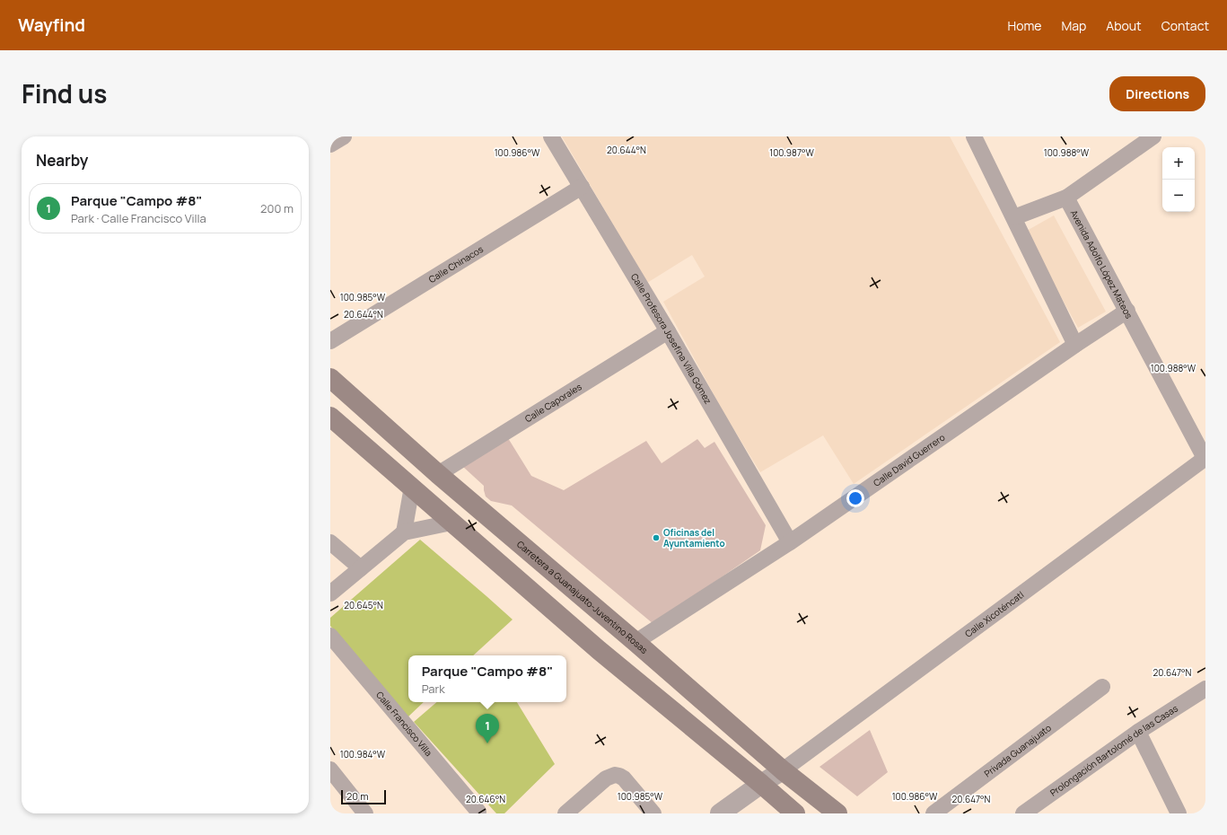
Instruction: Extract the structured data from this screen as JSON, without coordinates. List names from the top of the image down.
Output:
{
  "streets": {
    "main road": ["Carretera a Guanajuato-Juventino Rosas"],
    "street": [
      "Calle Chinacos",
      "Avenida Adolfo López Mateos",
      "Calle Profesora Josefina Villa Gómez",
      "Calle Caporales",
      "Calle David Guerrero",
      "Calle Xicoténcatl",
      "Calle Francisco Villa",
      "Privada Guanajuato",
      "Prolongación Bartolomé de las Casas"
    ]
  },
  "crossings": [
    ["Calle Chinacos", "Calle Profesora Josefina Villa Gómez"],
    ["Avenida Adolfo López Mateos", "Calle David Guerrero"],
    ["Avenida Adolfo López Mateos", "Calle Xicoténcatl"],
    ["Calle Profesora Josefina Villa Gómez", "Calle Caporales"],
    ["Calle Profesora Josefina Villa Gómez", "Calle David Guerrero"],
    ["Calle Caporales", "Carretera a Guanajuato-Juventino Rosas"],
    ["Calle David Guerrero", "Carretera a Guanajuato-Juventino Rosas"],
    ["Carretera a Guanajuato-Juventino Rosas", "Calle Xicoténcatl"]
  ],
  "places": ["Oficinas del Ayuntamiento"],
  "scale_bar": "20 m",
  "page": {
    "header": "Wayfind",
    "nav": [
      "Home",
      "Map",
      "About",
      "Contact"
    ],
    "title": "Find us",
    "buttons": "Directions",
    "heading": "Nearby",
    "map_buttons": ["+", "−"],
    "list": [
      {
        "mark": "1",
        "name": "Parque \"Campo #8\"",
        "note": "Park · Calle Francisco Villa",
        "value": "200 m"
      }
    ],
    "popup": ["Parque \"Campo #8\"", "Park"],
    "pins": "1",
    "scale": "20 m"
  },
  "coordinates": [
    "20.644°N",
    "100.986°W",
    "100.987°W",
    "100.988°W",
    "100.985°W",
    "20.645°N",
    "20.647°N",
    "100.984°W",
    "20.646°N"
  ]
}
